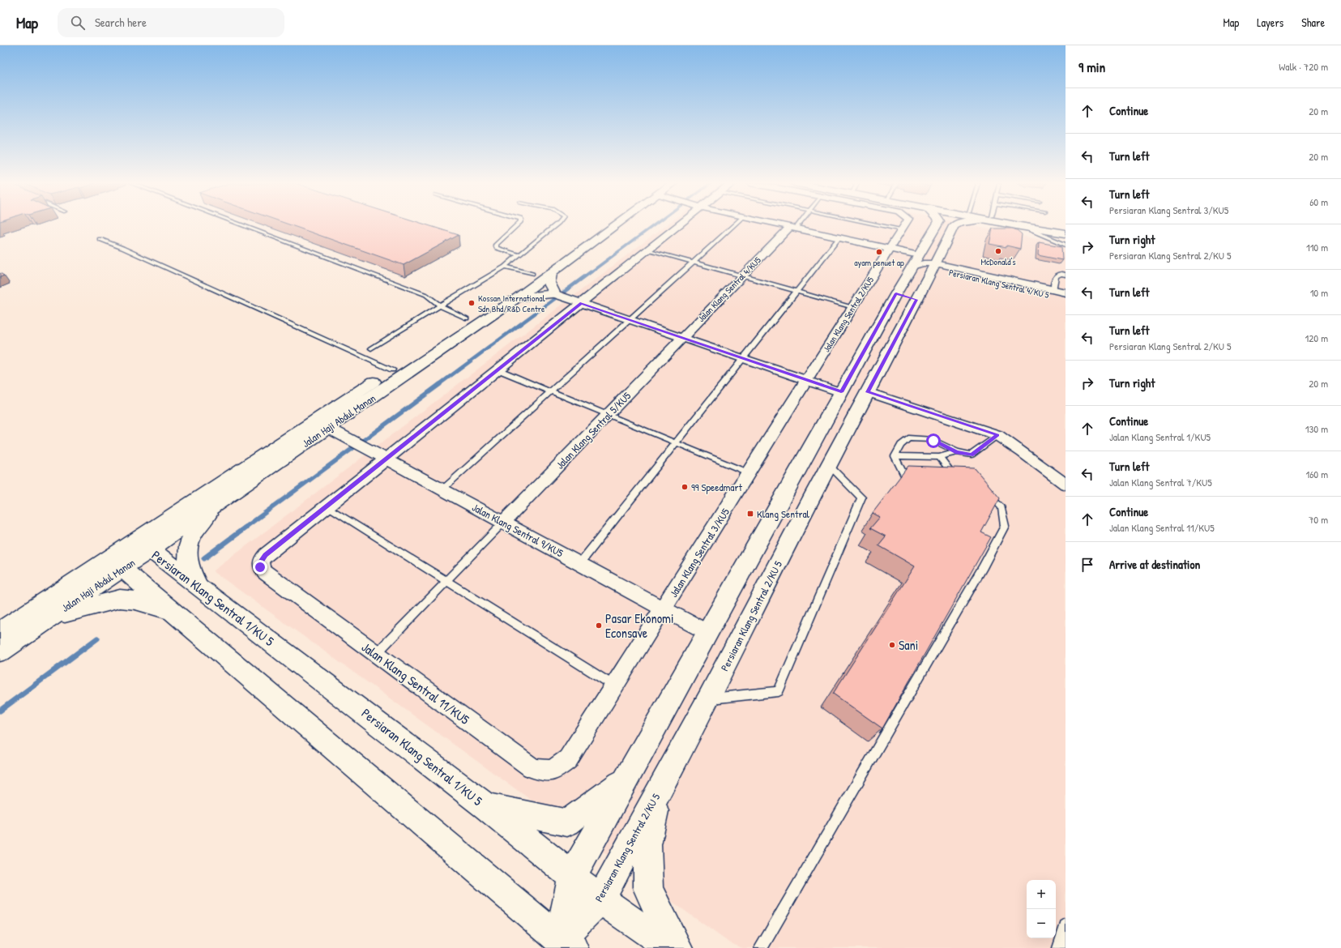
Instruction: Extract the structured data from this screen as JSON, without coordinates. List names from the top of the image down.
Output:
{
  "streets": {
    "main road": ["Jalan Haji Abdul Manan", "Persiaran Klang Sentral 1/KU 5", "Persiaran Klang Sentral 2/KU 5"],
    "street": [
      "Persiaran Klang Sentral 4/KU 5",
      "Jalan Klang Sentral 4/KU5",
      "Jalan Klang Sentral 2/KU5",
      "Jalan Klang Sentral 5/KU5",
      "Jalan Klang Sentral 9/KU5",
      "Jalan Klang Sentral 3/KU5",
      "Jalan Klang Sentral 11/KU5"
    ]
  },
  "crossings": [
    ["Persiaran Klang Sentral 4/KU 5", "Persiaran Klang Sentral 2/KU 5"],
    ["Jalan Klang Sentral 4/KU5", "Jalan Klang Sentral 5/KU5"],
    ["Jalan Klang Sentral 2/KU5", "Jalan Klang Sentral 3/KU5"],
    ["Jalan Haji Abdul Manan", "Jalan Klang Sentral 9/KU5"],
    ["Jalan Haji Abdul Manan", "Persiaran Klang Sentral 1/KU 5"],
    ["Jalan Klang Sentral 5/KU5", "Jalan Klang Sentral 9/KU5"],
    ["Jalan Klang Sentral 9/KU5", "Jalan Klang Sentral 3/KU5"],
    ["Jalan Klang Sentral 9/KU5", "Jalan Klang Sentral 11/KU5"],
    ["Jalan Klang Sentral 3/KU5", "Jalan Klang Sentral 11/KU5"],
    ["Persiaran Klang Sentral 1/KU 5", "Persiaran Klang Sentral 2/KU 5"]
  ],
  "places": {
    "other": [
      "McDonald's",
      "ayam penuet ap",
      "Kossan International Sdn Bhd/R&D Centre",
      "99 Speedmart",
      "Pasar Ekonomi Econsave",
      "Sani"
    ],
    "transit": ["Klang Sentral"]
  },
  "page": {
    "header": "Map",
    "search": "Search here",
    "nav": ["Map", "Layers", "Share"],
    "heading": ["9 min", "Walk · 720 m"],
    "list": [
      ["Continue", "20 m"],
      ["Turn left", "20 m"],
      ["Turn left", "Persiaran Klang Sentral 3/KU5", "60 m"],
      ["Turn right", "Persiaran Klang Sentral 2/KU 5", "110 m"],
      ["Turn left", "10 m"],
      ["Turn left", "Persiaran Klang Sentral 2/KU 5", "120 m"],
      ["Turn right", "20 m"],
      ["Continue", "Jalan Klang Sentral 1/KU5", "130 m"],
      ["Turn left", "Jalan Klang Sentral 7/KU5", "160 m"],
      ["Continue", "Jalan Klang Sentral 11/KU5", "70 m"],
      "Arrive at destination"
    ],
    "map_buttons": ["+", "−"]
  }
}
